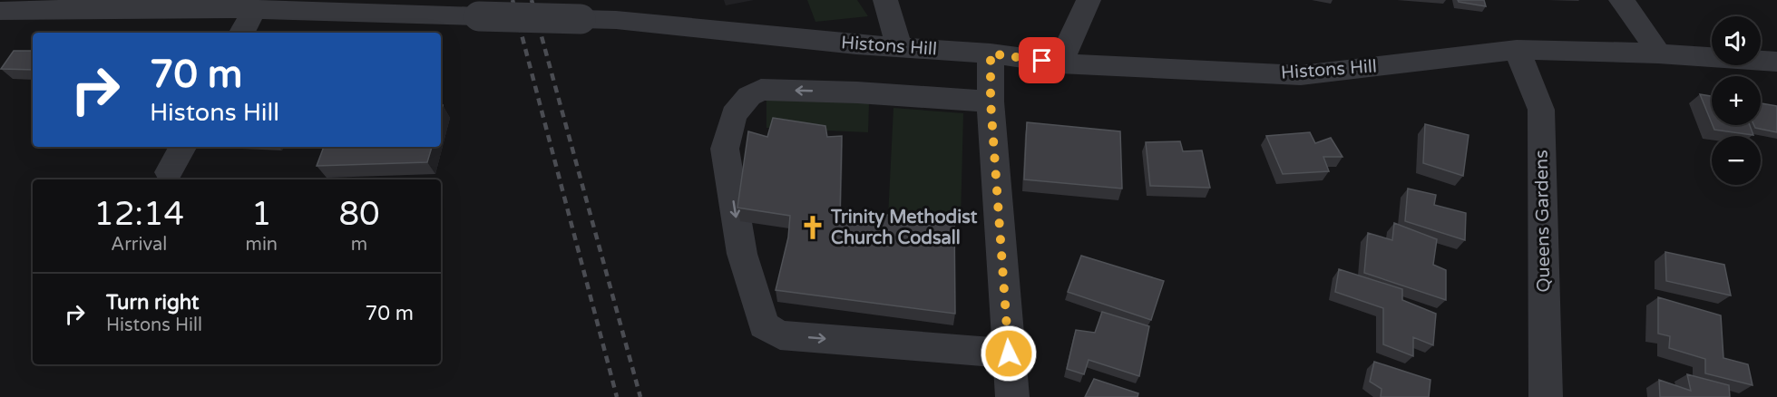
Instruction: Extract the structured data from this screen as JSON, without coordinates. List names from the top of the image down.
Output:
{
  "streets": {
    "street": ["Histons Hill", "Queens Gardens"]
  },
  "crossings": [
    ["Histons Hill", "Queens Gardens"]
  ],
  "places": {
    "church": ["Trinity Methodist Church Codsall"]
  },
  "page": {
    "map_buttons": ["+", "−"],
    "turn": ["70 m", "Histons Hill"],
    "eta": [
      "12:14",
      "Arrival",
      "1",
      "min",
      "80",
      "m"
    ],
    "list": [
      {
        "name": "Turn right",
        "note": "Histons Hill",
        "value": "70 m"
      }
    ]
  }
}
